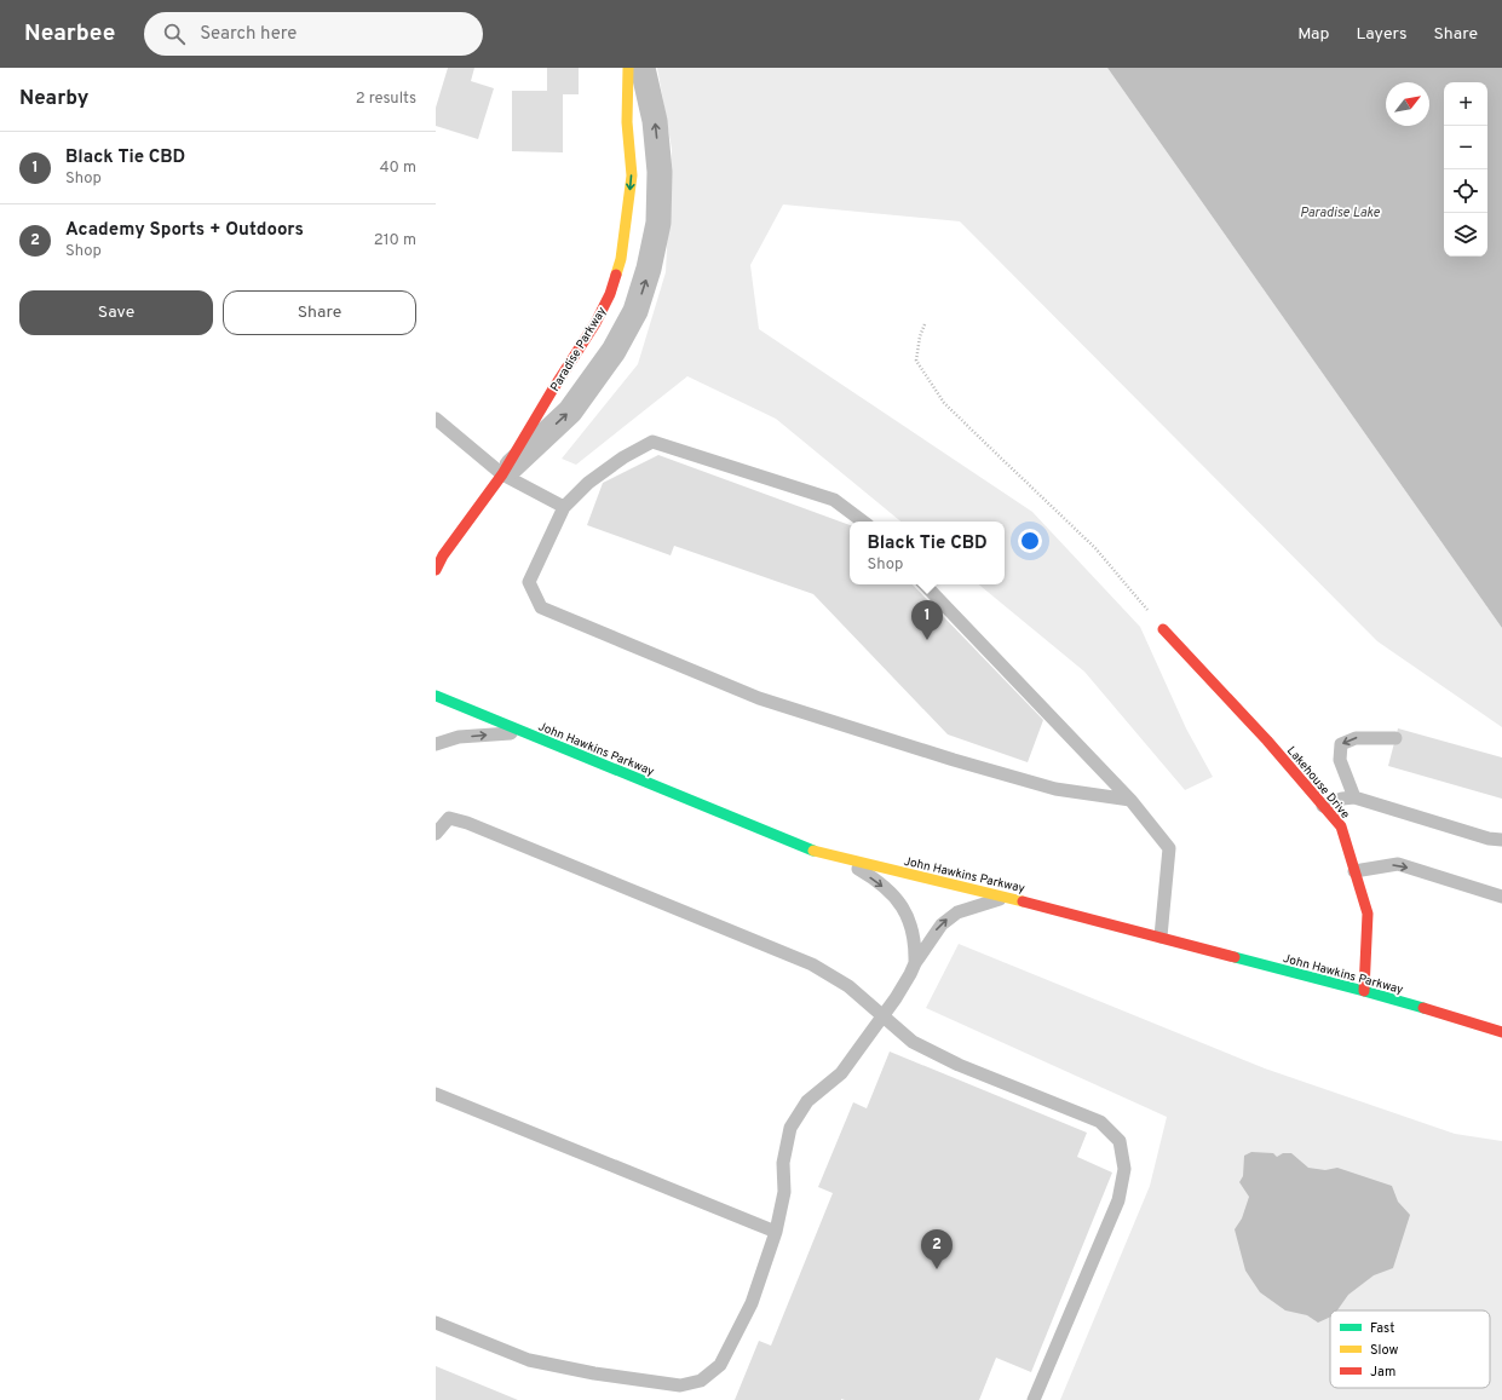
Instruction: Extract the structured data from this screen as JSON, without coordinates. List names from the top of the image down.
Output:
{
  "streets": {
    "main road": ["Paradise Parkway", "John Hawkins Parkway", "Lakehouse Drive"]
  },
  "crossings": [
    ["John Hawkins Parkway", "Lakehouse Drive"]
  ],
  "water": ["Paradise Lake"],
  "legend": ["Fast", "Slow", "Jam"],
  "north": "top right",
  "page": {
    "header": "Nearbee",
    "search": "Search here",
    "nav": ["Map", "Layers", "Share"],
    "heading": ["Nearby", "2 results"],
    "map_buttons": ["+", "−"],
    "list": [
      {
        "mark": "1",
        "name": "Black Tie CBD",
        "note": "Shop",
        "value": "40 m"
      },
      {
        "mark": "2",
        "name": "Academy Sports + Outdoors",
        "note": "Shop",
        "value": "210 m"
      }
    ],
    "buttons": ["Save", "Share"],
    "popup": ["Black Tie CBD", "Shop"],
    "pins": ["1", "2"]
  }
}
